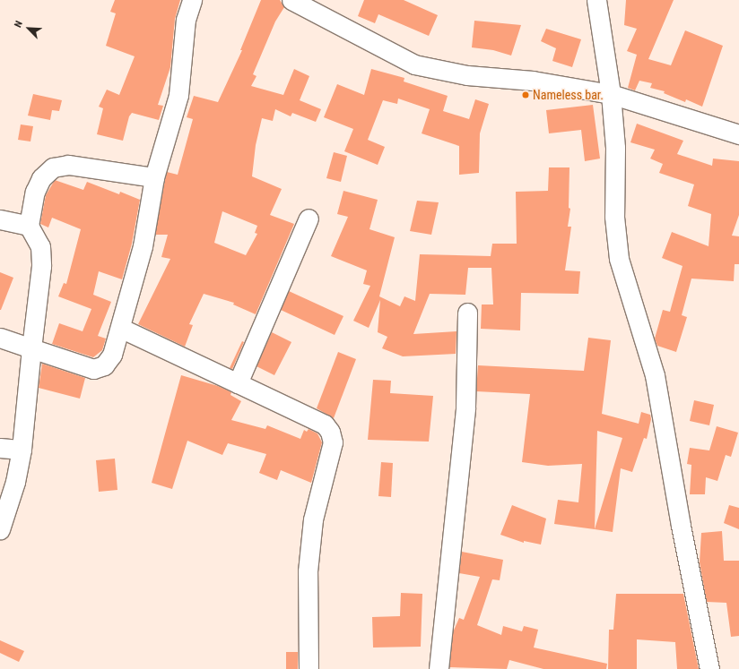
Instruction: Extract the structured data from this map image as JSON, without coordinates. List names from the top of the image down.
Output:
{
  "places": ["Nameless bar."],
  "north": "top left"
}
